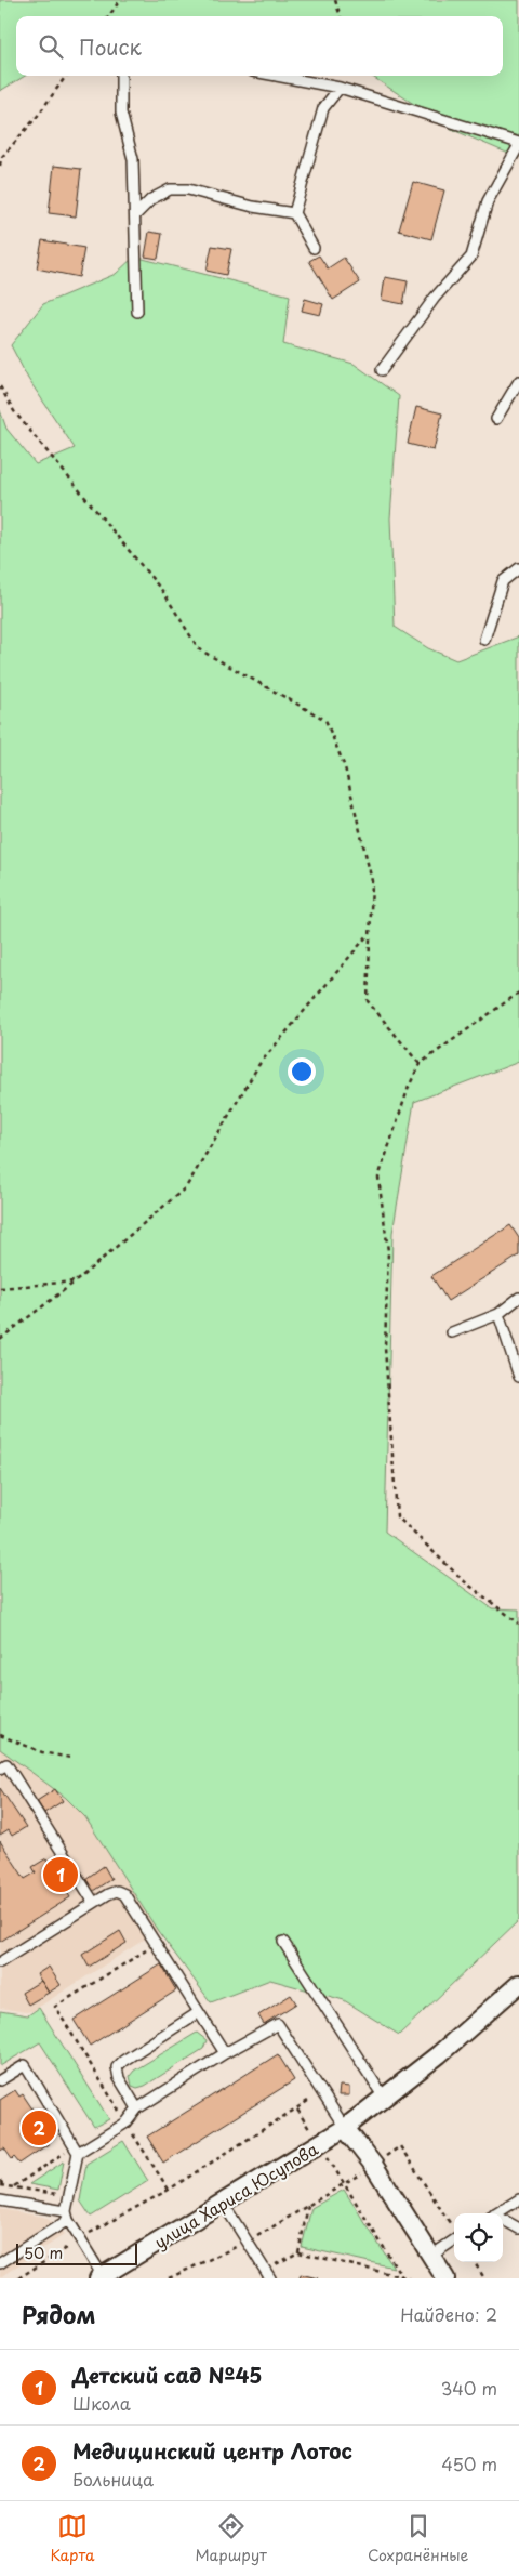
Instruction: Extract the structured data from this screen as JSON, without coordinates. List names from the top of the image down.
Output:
{
  "streets": {
    "street": ["улица Хариса Юсупова"]
  },
  "scale_bar": "50 m",
  "page": {
    "search": "Поиск",
    "pins": ["1", "2"],
    "scale": "50 m",
    "heading": ["Рядом", "Найдено: 2"],
    "list": [
      {
        "mark": "1",
        "name": "Детский сад №45",
        "note": "Школа",
        "value": "340 m"
      },
      {
        "mark": "2",
        "name": "Медицинский центр Лотос",
        "note": "Больница",
        "value": "450 m"
      }
    ],
    "nav": ["Карта", "Маршрут", "Сохранённые"]
  }
}
